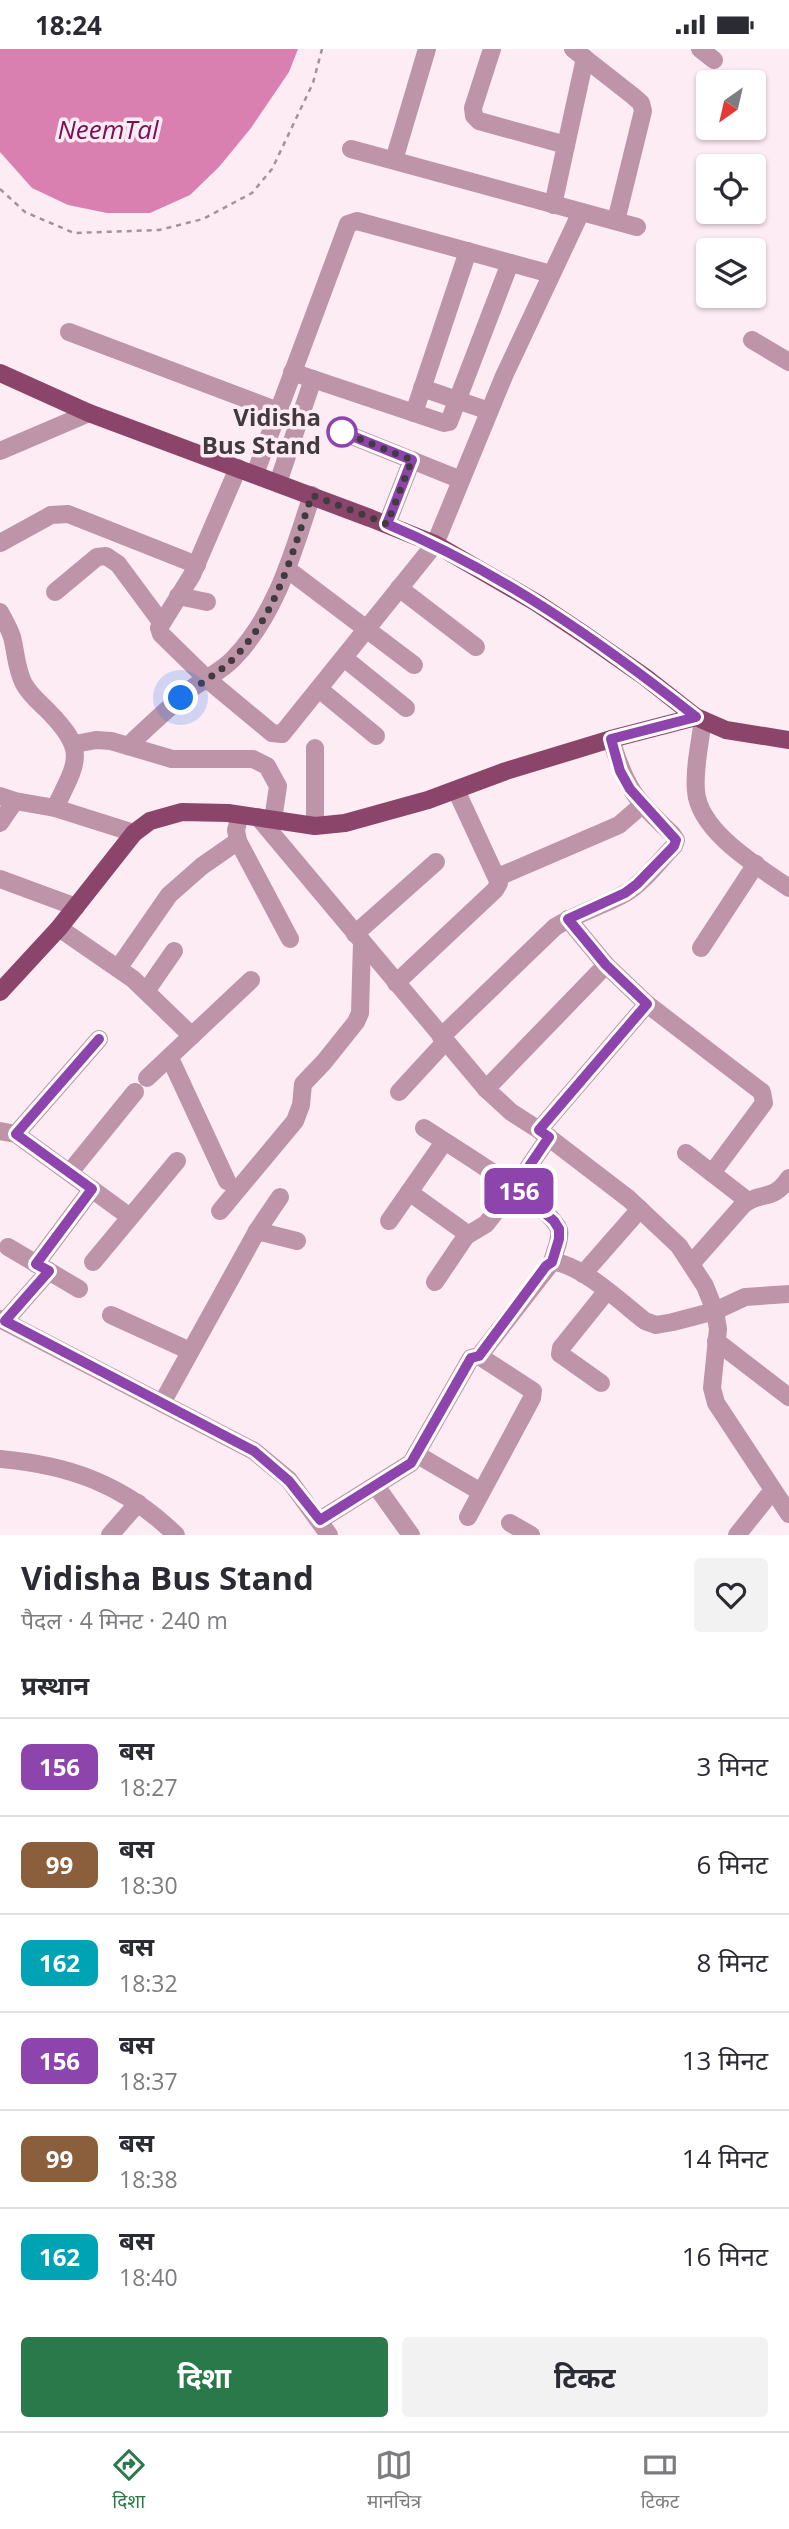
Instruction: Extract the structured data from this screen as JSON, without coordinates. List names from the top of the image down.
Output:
{
  "water": ["NeemTal"],
  "places": ["Vidisha Bus Stand"],
  "lines": ["bus line 156"],
  "north": "bottom left",
  "page": {
    "status": "18:24",
    "on_map": "156",
    "heading": [
      ["Vidisha Bus Stand", "पैदल · 4 मिनट · 240 m"],
      "प्रस्थान"
    ],
    "list": [
      {
        "mark": "156",
        "name": "बस",
        "note": "18:27",
        "value": "3 मिनट"
      },
      {
        "mark": "99",
        "name": "बस",
        "note": "18:30",
        "value": "6 मिनट"
      },
      {
        "mark": "162",
        "name": "बस",
        "note": "18:32",
        "value": "8 मिनट"
      },
      {
        "mark": "156",
        "name": "बस",
        "note": "18:37",
        "value": "13 मिनट"
      },
      {
        "mark": "99",
        "name": "बस",
        "note": "18:38",
        "value": "14 मिनट"
      },
      {
        "mark": "162",
        "name": "बस",
        "note": "18:40",
        "value": "16 मिनट"
      }
    ],
    "buttons": ["दिशा", "टिकट"],
    "tabs": ["दिशा", "मानचित्र", "टिकट"]
  }
}
